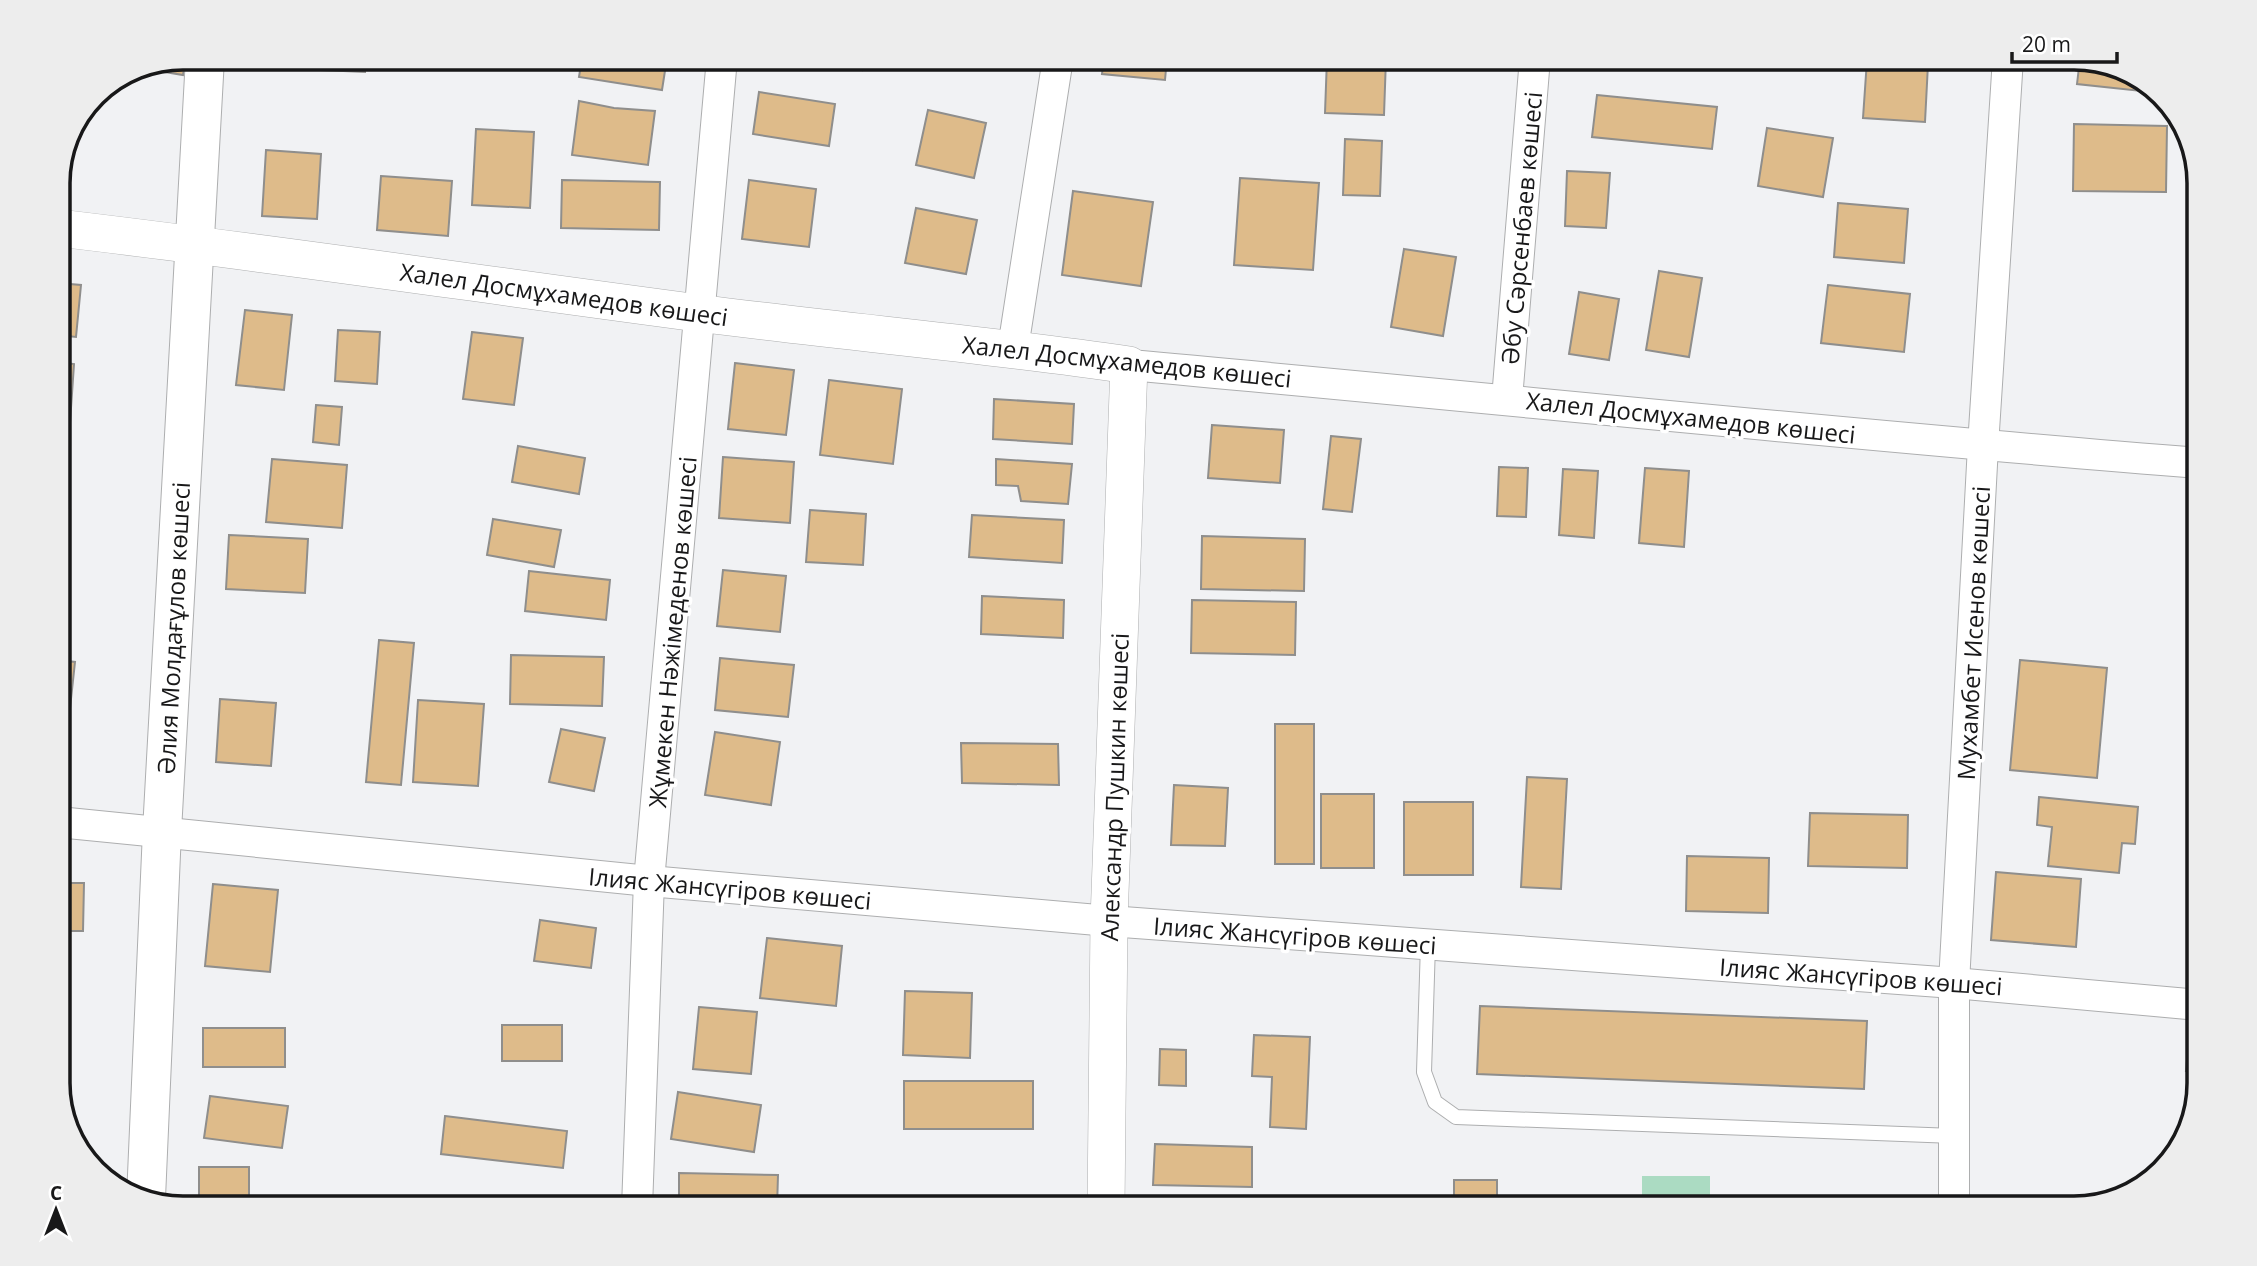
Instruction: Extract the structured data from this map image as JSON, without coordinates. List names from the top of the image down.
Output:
{
  "streets": {
    "main road": ["Әлия Молдағұлов көшесі"],
    "street": [
      "Әбу Сәрсенбаев көшесі",
      "Халел Досмұхамедов көшесі",
      "Жұмекен Нәжімеденов көшесі",
      "Мухамбет Исенов көшесі",
      "Александр Пушкин көшесі",
      "Ілияс Жансүгіров көшесі"
    ]
  },
  "crossings": [
    ["Әбу Сәрсенбаев көшесі", "Халел Досмұхамедов көшесі"],
    ["Халел Досмұхамедов көшесі", "Әлия Молдағұлов көшесі"],
    ["Халел Досмұхамедов көшесі", "Жұмекен Нәжімеденов көшесі"],
    ["Халел Досмұхамедов көшесі", "Мухамбет Исенов көшесі"],
    ["Халел Досмұхамедов көшесі", "Александр Пушкин көшесі"],
    ["Әлия Молдағұлов көшесі", "Ілияс Жансүгіров көшесі"],
    ["Жұмекен Нәжімеденов көшесі", "Ілияс Жансүгіров көшесі"],
    ["Мухамбет Исенов көшесі", "Ілияс Жансүгіров көшесі"],
    ["Александр Пушкин көшесі", "Ілияс Жансүгіров көшесі"]
  ],
  "scale_bar": "20 m",
  "north": "top"
}
